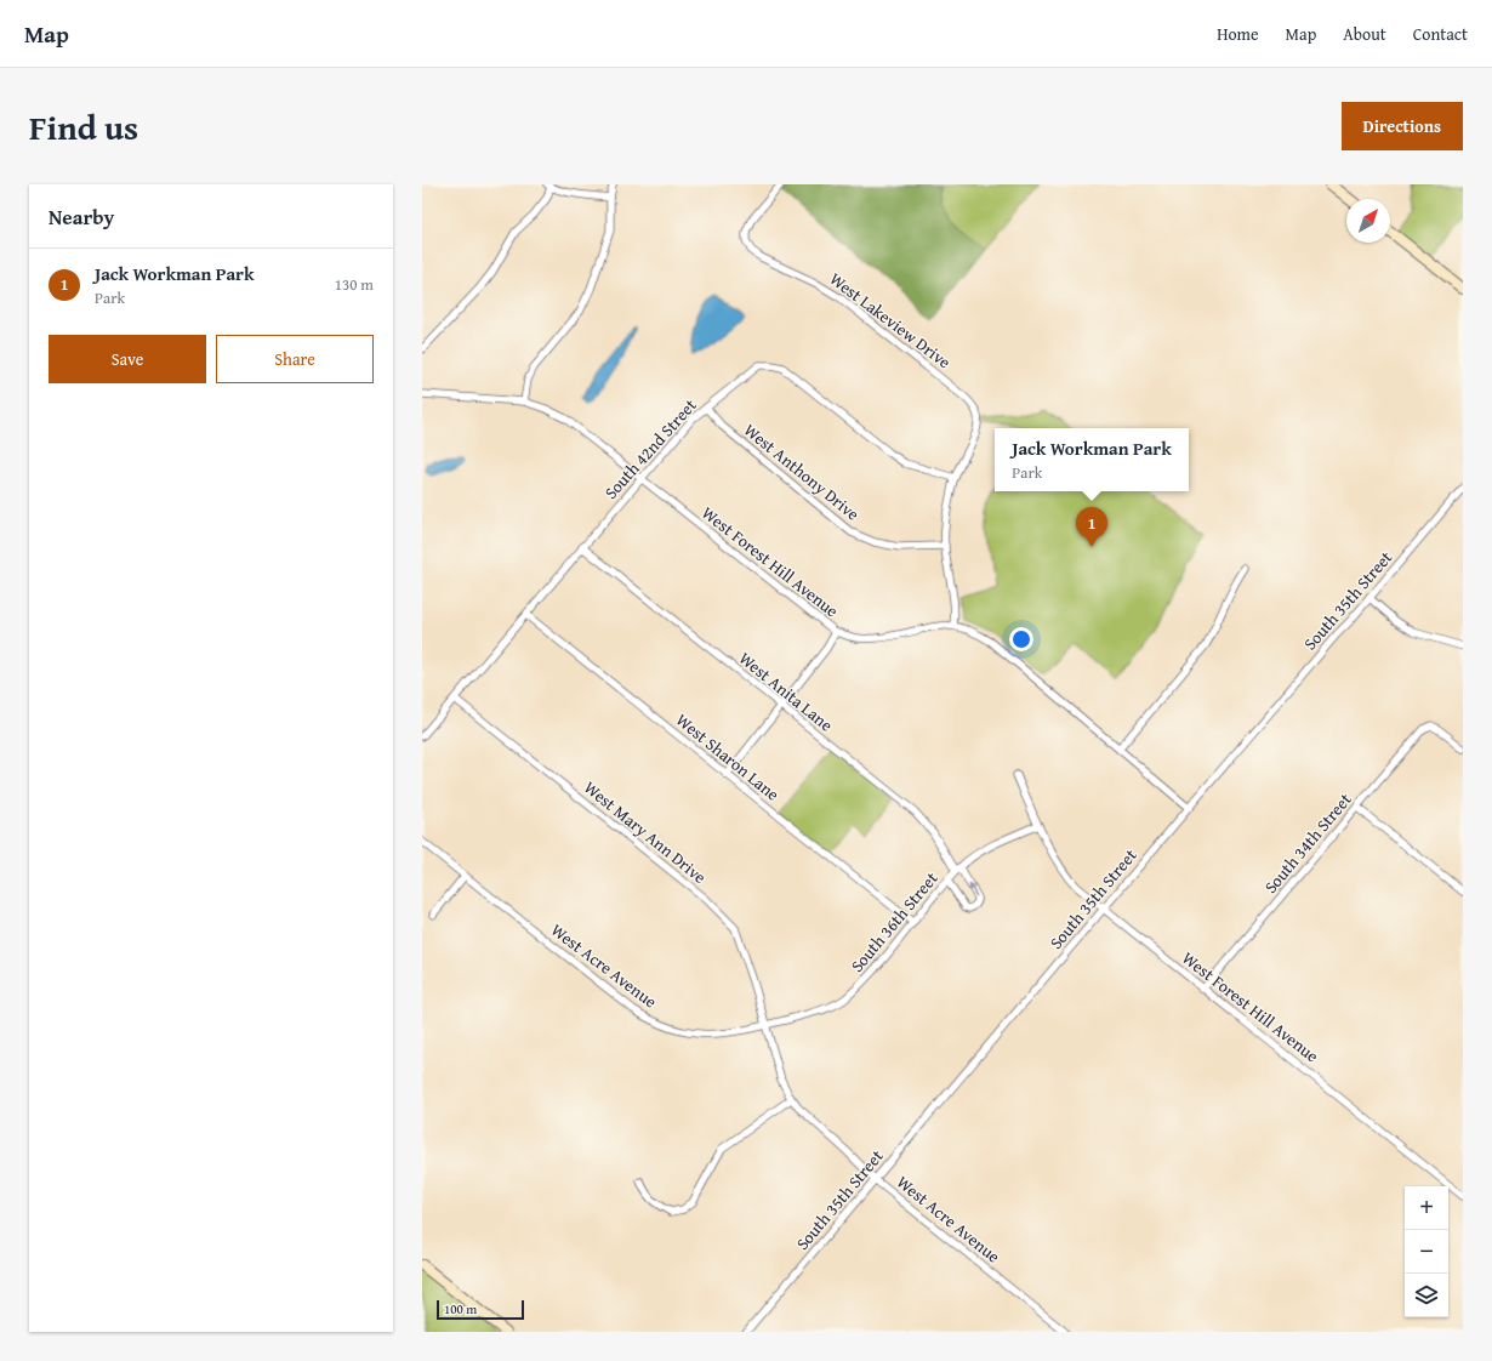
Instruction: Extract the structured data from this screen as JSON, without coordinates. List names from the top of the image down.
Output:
{
  "streets": {
    "street": [
      "West Lakeview Drive",
      "South 42nd Street",
      "West Anthony Drive",
      "West Forest Hill Avenue",
      "South 35th Street",
      "West Anita Lane",
      "West Sharon Lane",
      "West Mary Ann Drive",
      "South 34th Street",
      "South 36th Street",
      "West Acre Avenue"
    ]
  },
  "crossings": [
    ["West Lakeview Drive", "South 42nd Street"],
    ["South 42nd Street", "West Anthony Drive"],
    ["South 42nd Street", "West Forest Hill Avenue"],
    ["South 42nd Street", "West Anita Lane"],
    ["South 42nd Street", "West Sharon Lane"],
    ["South 42nd Street", "West Mary Ann Drive"],
    ["West Forest Hill Avenue", "South 35th Street"],
    ["West Forest Hill Avenue", "South 34th Street"],
    ["West Forest Hill Avenue", "South 36th Street"],
    ["South 35th Street", "West Acre Avenue"],
    ["West Anita Lane", "South 36th Street"],
    ["West Sharon Lane", "South 36th Street"],
    ["West Mary Ann Drive", "South 36th Street"],
    ["West Mary Ann Drive", "West Acre Avenue"],
    ["South 36th Street", "West Acre Avenue"]
  ],
  "scale_bar": "100 m",
  "north": "top right",
  "page": {
    "header": "Map",
    "nav": [
      "Home",
      "Map",
      "About",
      "Contact"
    ],
    "title": "Find us",
    "buttons": [
      "Directions",
      ["Save", "Share"]
    ],
    "heading": "Nearby",
    "list": [
      {
        "mark": "1",
        "name": "Jack Workman Park",
        "note": "Park",
        "value": "130 m"
      }
    ],
    "popup": ["Jack Workman Park", "Park"],
    "pins": "1",
    "map_buttons": ["+", "−"],
    "scale": "100 m"
  }
}
